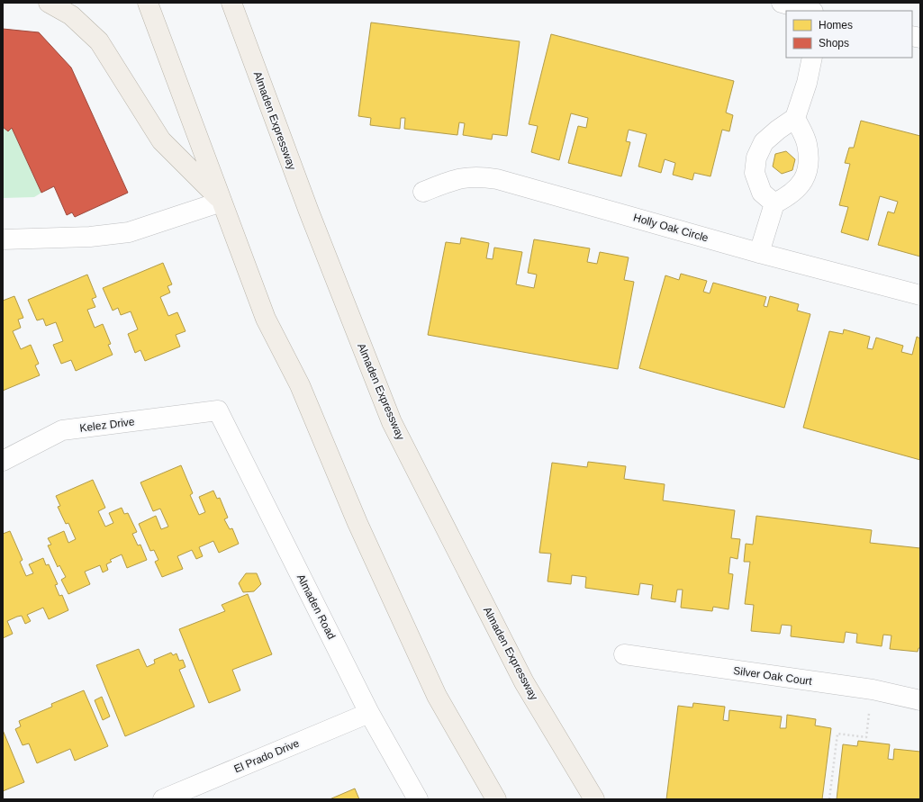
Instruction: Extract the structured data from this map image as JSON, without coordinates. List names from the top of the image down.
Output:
{
  "streets": {
    "main road": ["Almaden Expressway"],
    "street": [
      "Holly Oak Circle",
      "Kelez Drive",
      "Almaden Road",
      "Silver Oak Court",
      "El Prado Drive"
    ]
  },
  "crossings": [
    ["Kelez Drive", "Almaden Road"],
    ["Almaden Road", "El Prado Drive"]
  ],
  "legend": ["Homes", "Shops"]
}
